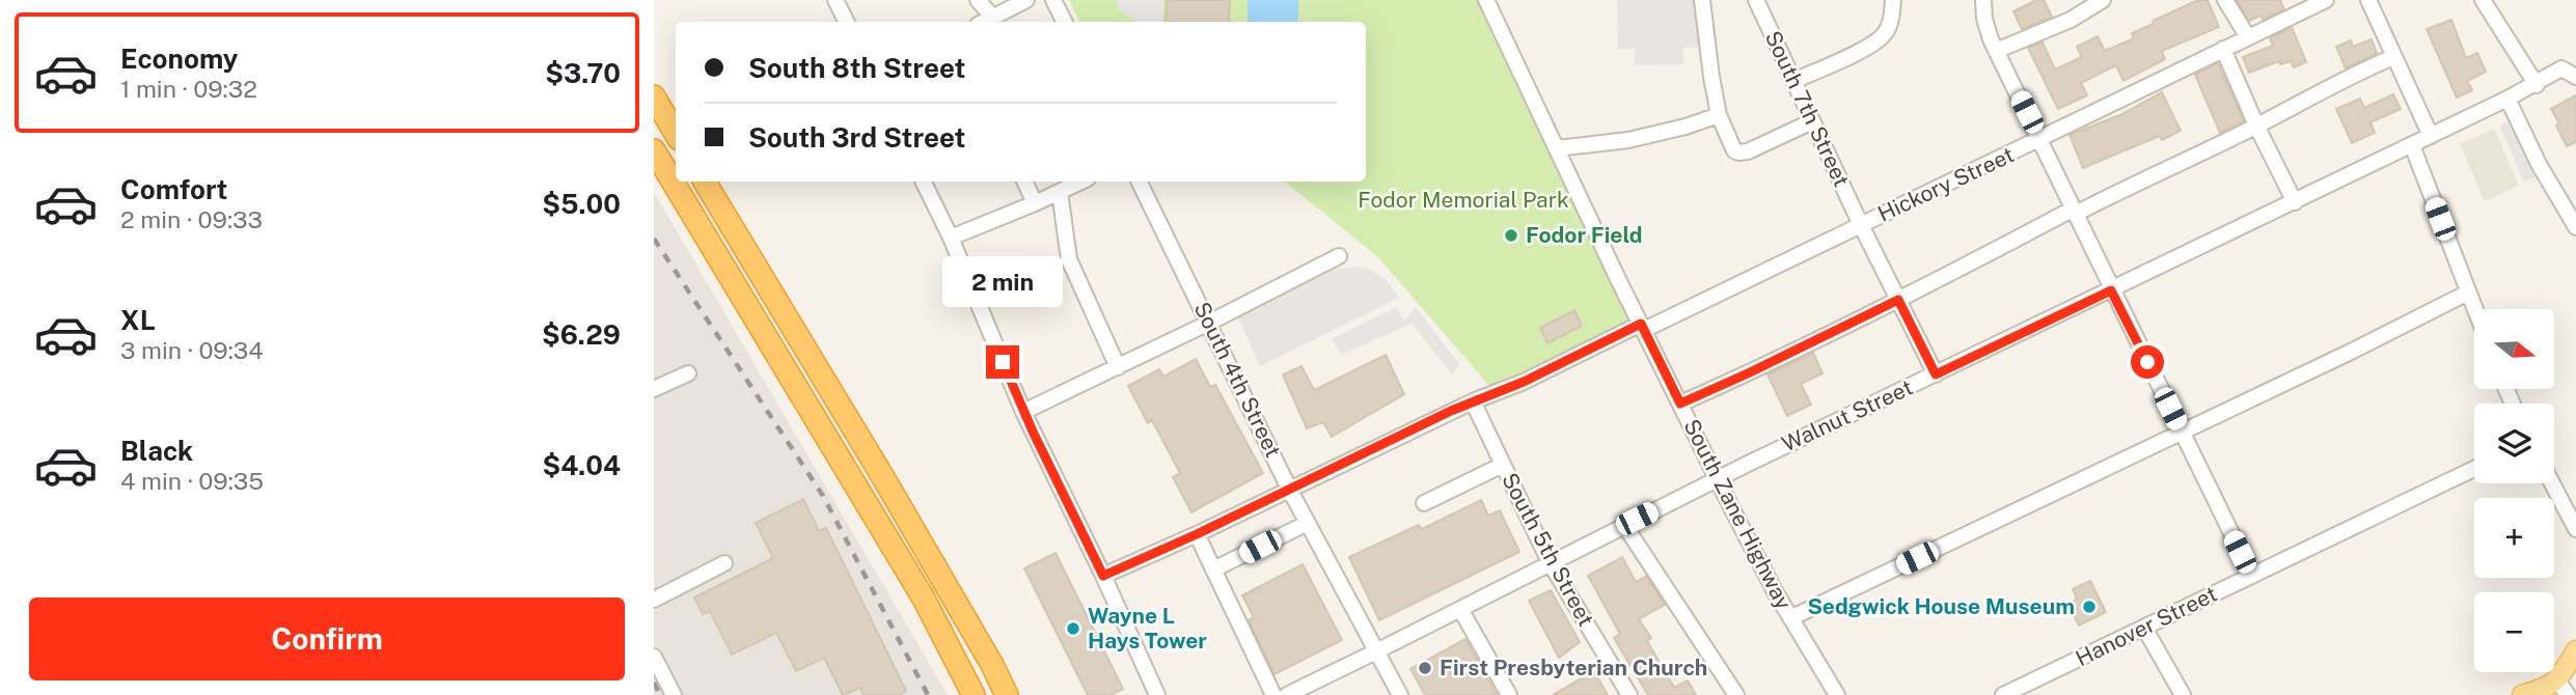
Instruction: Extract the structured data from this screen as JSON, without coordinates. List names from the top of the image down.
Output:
{
  "streets": {
    "street": [
      "South 7th Street",
      "Hickory Street",
      "South 4th Street",
      "Walnut Street",
      "South Zane Highway",
      "South 5th Street",
      "Hanover Street"
    ]
  },
  "crossings": [
    ["South 7th Street", "Hickory Street"],
    ["South 7th Street", "Walnut Street"],
    ["Hickory Street", "South 4th Street"],
    ["Hickory Street", "South Zane Highway"],
    ["Hickory Street", "South 5th Street"],
    ["South 4th Street", "Walnut Street"],
    ["Walnut Street", "South Zane Highway"],
    ["Walnut Street", "South 5th Street"]
  ],
  "parks": ["Fodor Memorial Park"],
  "places": [
    "Fodor Field",
    "Sedgwick House Museum",
    "Wayne L Hays Tower",
    "First Presbyterian Church"
  ],
  "north": "right",
  "page": {
    "list": [
      {
        "name": "Economy",
        "note": "1 min · 09:32",
        "value": "$3.70"
      },
      {
        "name": "Comfort",
        "note": "2 min · 09:33",
        "value": "$5.00"
      },
      {
        "name": "XL",
        "note": "3 min · 09:34",
        "value": "$6.29"
      },
      {
        "name": "Black",
        "note": "4 min · 09:35",
        "value": "$4.04"
      }
    ],
    "banner": ["South 8th Street", "South 3rd Street"],
    "bubble": "2 min",
    "map_buttons": ["+", "−"],
    "buttons": "Confirm"
  }
}
